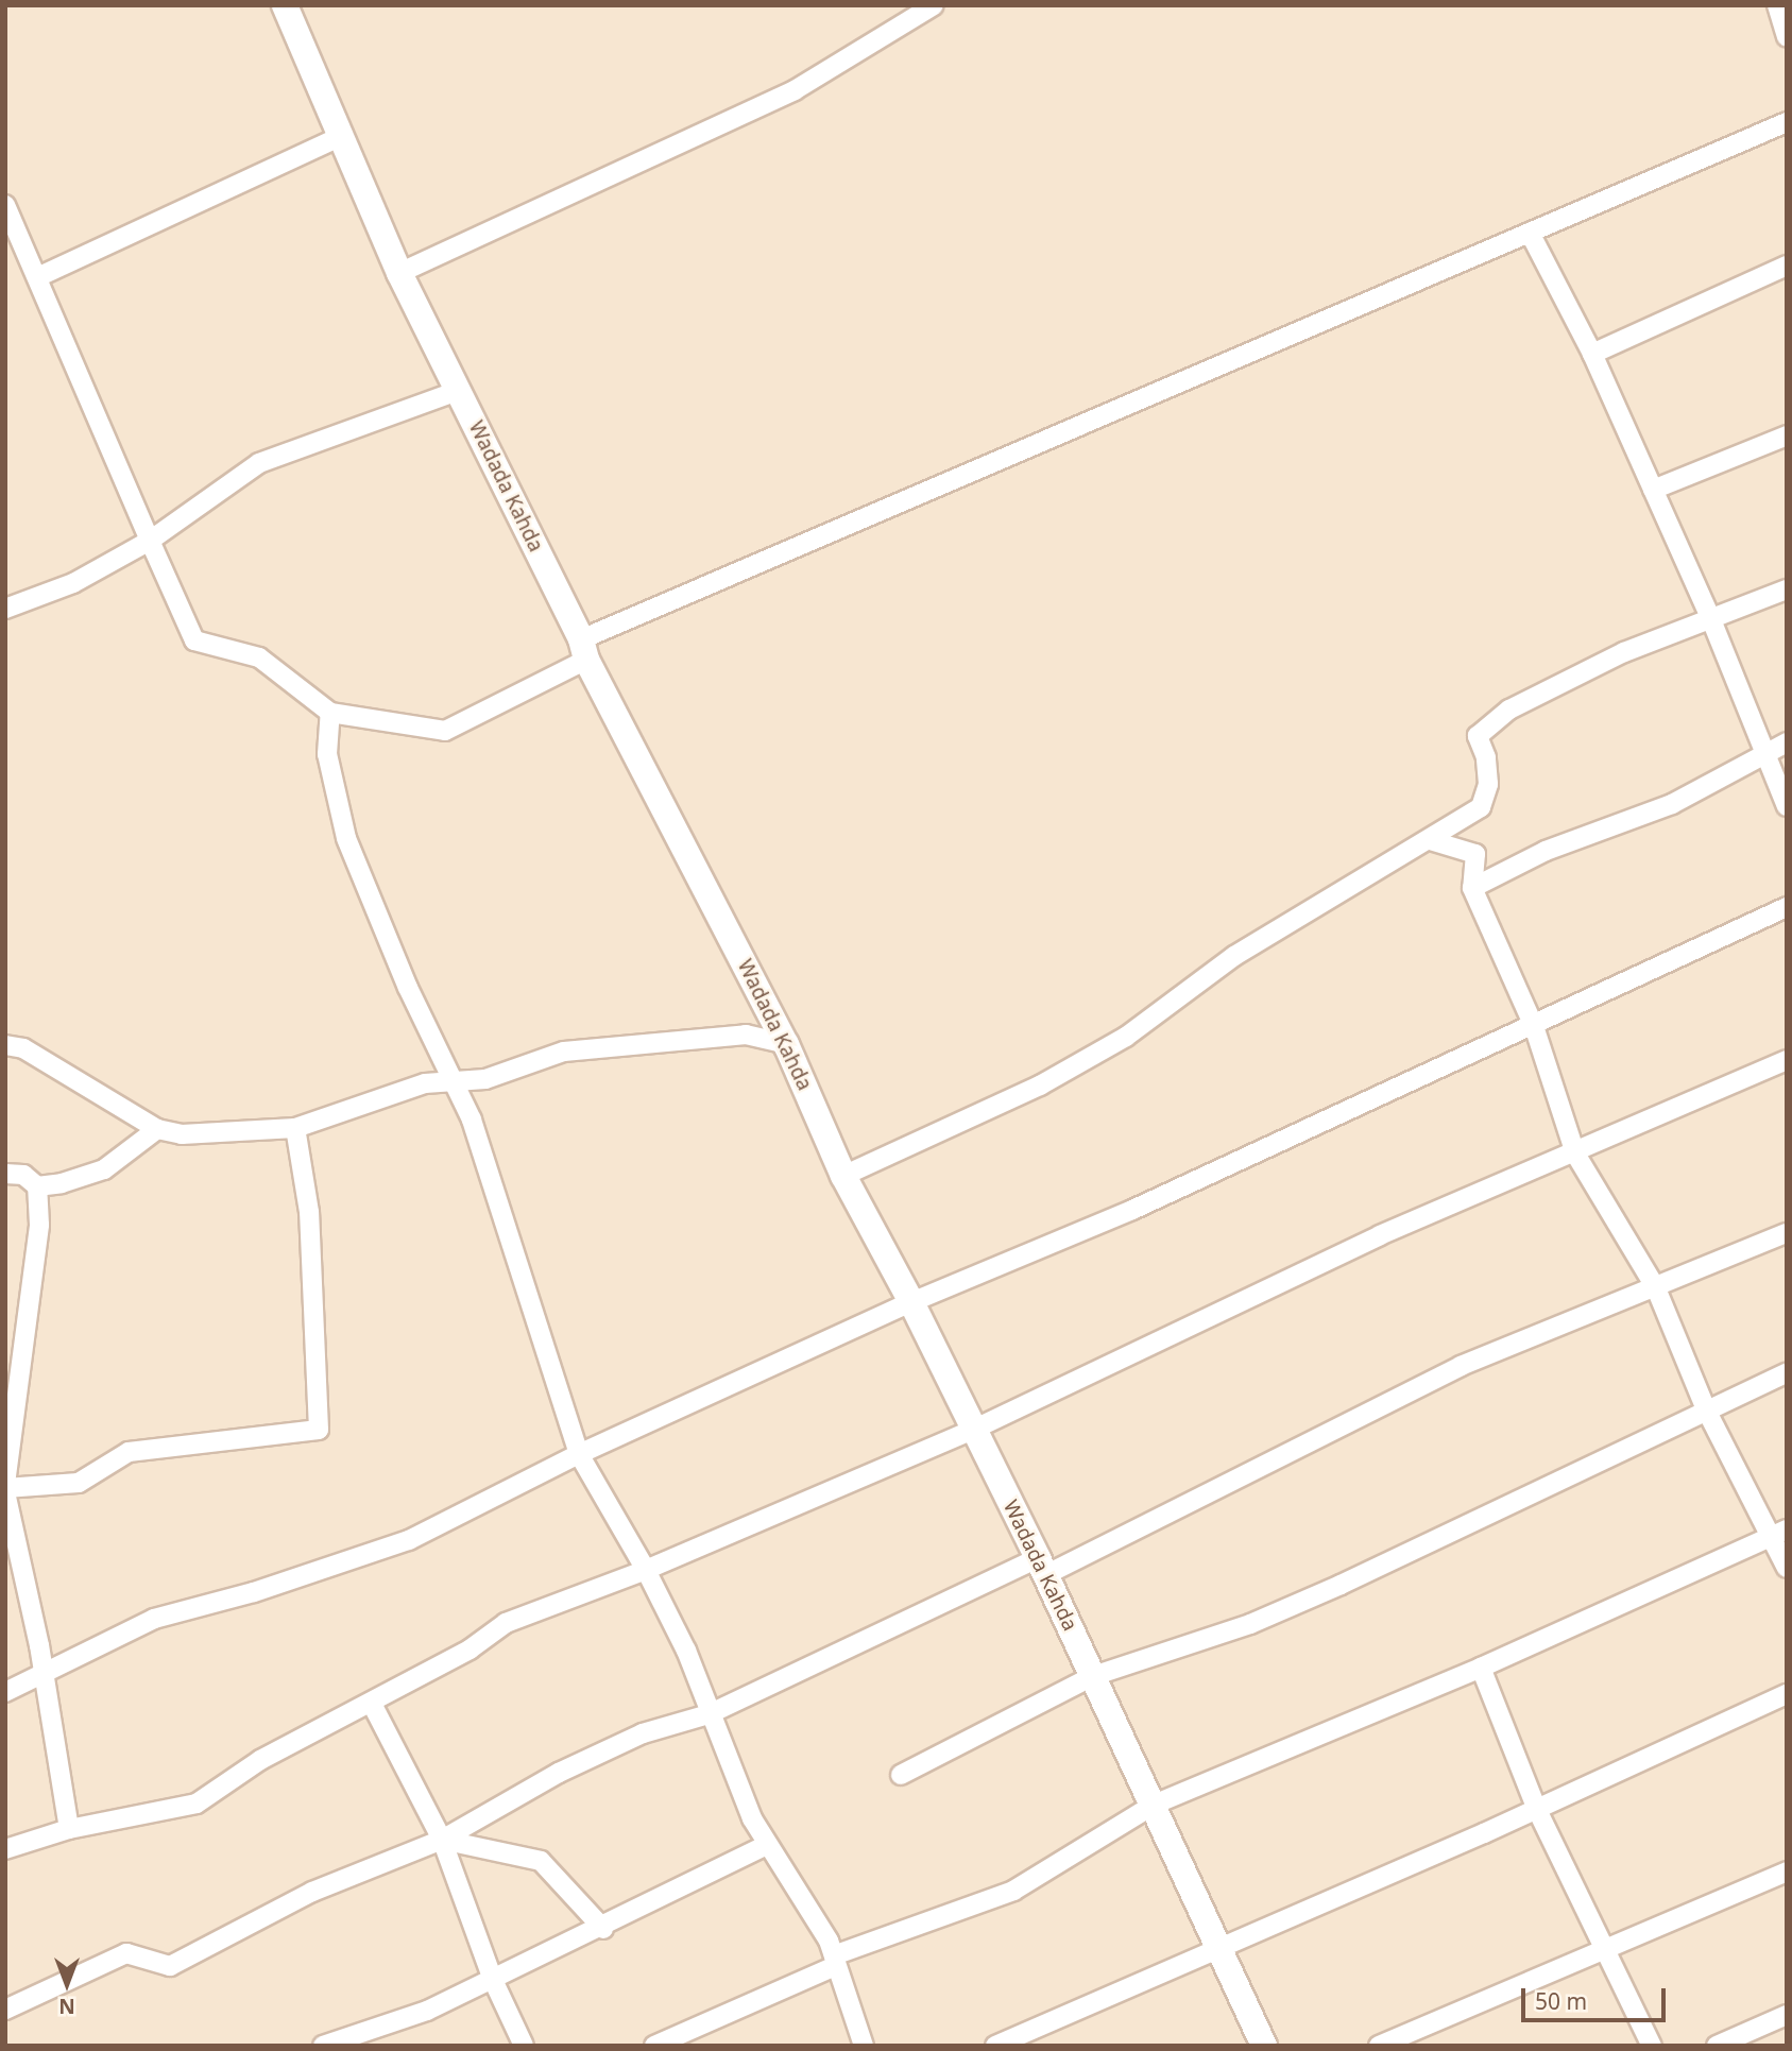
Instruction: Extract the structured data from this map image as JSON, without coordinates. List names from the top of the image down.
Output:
{
  "streets": {
    "main road": ["Wadada Kahda"]
  },
  "scale_bar": "50 m",
  "north": "bottom"
}
